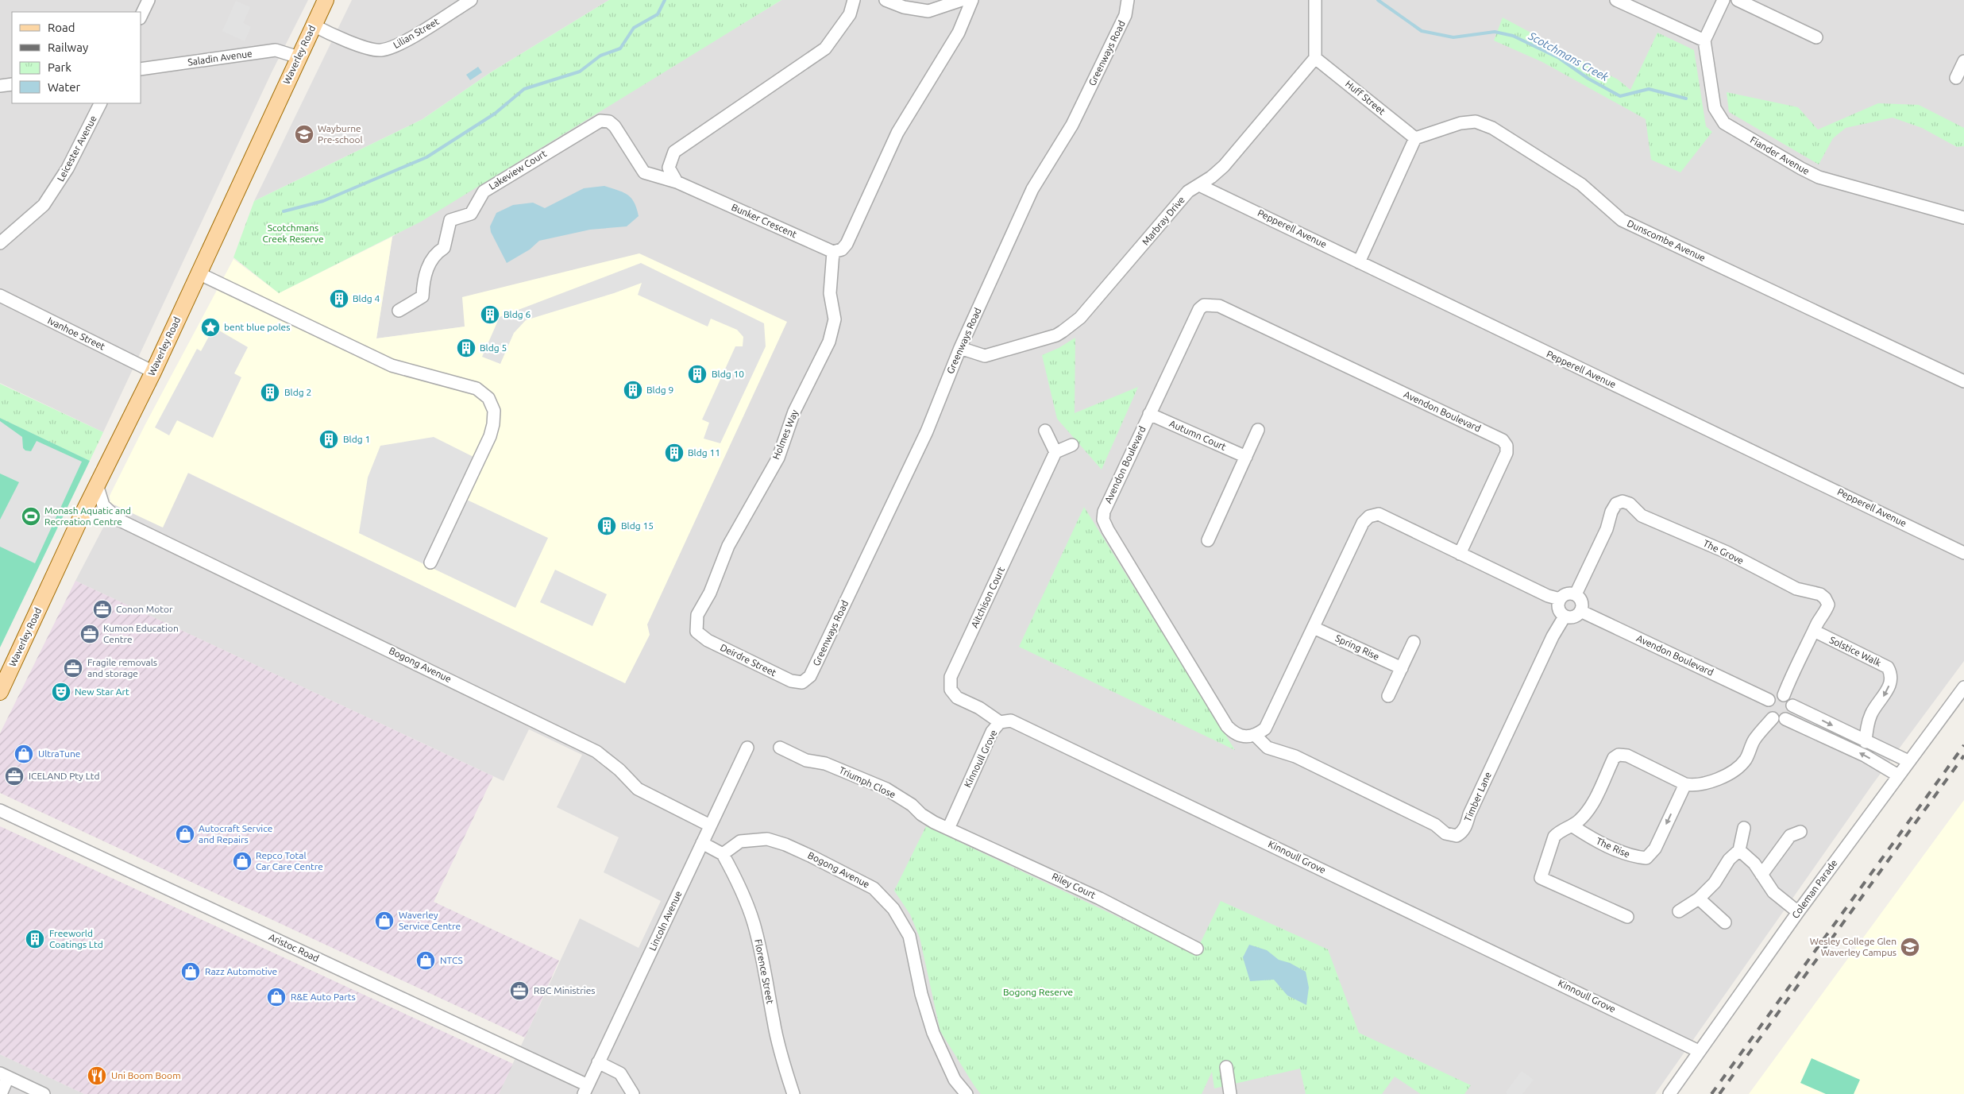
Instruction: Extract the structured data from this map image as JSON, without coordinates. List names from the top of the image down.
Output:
{
  "streets": {
    "main road": ["Waverley Road"],
    "street": [
      "Lilian Street",
      "Greenways Road",
      "Saladin Avenue",
      "Huff Street",
      "Leicester Avenue",
      "Fiander Avenue",
      "Lakeview Court",
      "Bunker Crescent",
      "Marbray Drive",
      "Pepperell Avenue",
      "Dunscombe Avenue",
      "Ivanhoe Street",
      "Avendon Boulevard",
      "Holmes Way",
      "Autumn Court",
      "The Grove",
      "Aitchison Court",
      "Spring Rise",
      "Solstice Walk",
      "Deirdre Street",
      "Bogong Avenue",
      "Kinnoull Grove",
      "Triumph Close",
      "Timber Lane",
      "The Rise",
      "Riley Court",
      "Coleman Parade",
      "Lincoln Avenue",
      "Aristoc Road",
      "Florence Street"
    ]
  },
  "crossings": [
    ["Lilian Street", "Waverley Road"],
    ["Greenways Road", "Marbray Drive"],
    ["Greenways Road", "Deirdre Street"],
    ["Waverley Road", "Saladin Avenue"],
    ["Waverley Road", "Ivanhoe Street"],
    ["Waverley Road", "Bogong Avenue"],
    ["Huff Street", "Marbray Drive"],
    ["Huff Street", "Dunscombe Avenue"],
    ["Lakeview Court", "Bunker Crescent"],
    ["Bunker Crescent", "Holmes Way"],
    ["Marbray Drive", "Pepperell Avenue"],
    ["Avendon Boulevard", "Autumn Court"],
    ["Avendon Boulevard", "The Grove"],
    ["Avendon Boulevard", "Timber Lane"],
    ["Holmes Way", "Deirdre Street"],
    ["The Grove", "Solstice Walk"],
    ["The Grove", "Timber Lane"],
    ["Aitchison Court", "Kinnoull Grove"],
    ["Bogong Avenue", "Lincoln Avenue"],
    ["Bogong Avenue", "Florence Street"],
    ["Kinnoull Grove", "Triumph Close"],
    ["Kinnoull Grove", "Riley Court"],
    ["Kinnoull Grove", "Coleman Parade"],
    ["Triumph Close", "Riley Court"],
    ["Lincoln Avenue", "Aristoc Road"]
  ],
  "water": ["Scotchmans Creek"],
  "parks": ["Scotchmans Creek Reserve", "Bogong Reserve"],
  "places": {
    "school or university": ["Wayburne Pre-school", "Wesley College Glen Waverley Campus"],
    "building": [
      "Bldg 4",
      "Bldg 6",
      "Bldg 5",
      "Bldg 10",
      "Bldg 9",
      "Bldg 2",
      "Bldg 1",
      "Bldg 11",
      "Bldg 15",
      "Freeworld Coatings Ltd"
    ],
    "place": ["bent blue poles"],
    "sports": ["Monash Aquatic and Recreation Centre"],
    "office": [
      "Conon Motor",
      "Kumon Education Centre",
      "Fragile removals and storage",
      "ICELAND Pty Ltd",
      "RBC Ministries"
    ],
    "theatre": ["New Star Art"],
    "shop": [
      "UltraTune",
      "Autocraft Service and Repairs",
      "Repco Total Car Care Centre",
      "Waverley Service Centre",
      "NTCS",
      "Razz Automotive",
      "R&E Auto Parts"
    ],
    "restaurant": ["Uni Boom Boom"]
  },
  "legend": [
    "Road",
    "Railway",
    "Park",
    "Water"
  ]
}
